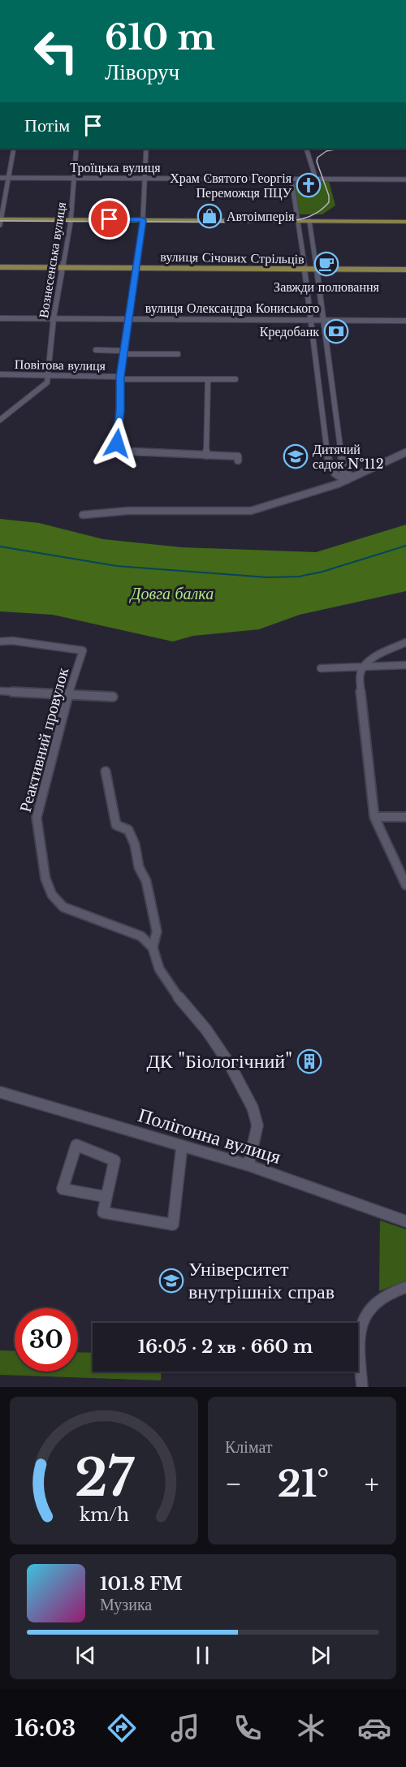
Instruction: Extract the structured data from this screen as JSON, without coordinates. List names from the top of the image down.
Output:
{
  "streets": {
    "main road": ["вулиця Січових Стрільців"],
    "street": [
      "Троїцька вулиця",
      "Вознесенська вулиця",
      "вулиця Олександра Кониського",
      "Повітова вулиця",
      "Реактивний провулок",
      "Полігонна вулиця"
    ]
  },
  "crossings": [
    ["Троїцька вулиця", "Вознесенська вулиця"],
    ["вулиця Січових Стрільців", "Вознесенська вулиця"],
    ["Вознесенська вулиця", "вулиця Олександра Кониського"],
    ["Вознесенська вулиця", "Повітова вулиця"]
  ],
  "parks": ["Довга балка"],
  "places": {
    "church": ["Храм Святого Георгія Переможця ПЦУ"],
    "shop": ["Автоімперія"],
    "cafe": ["Завжди полювання"],
    "bank": ["Кредобанк"],
    "school or university": ["Дитячий садок №112", "Університет внутрішніх справ"],
    "building": ["ДК \"Біологічний\""]
  },
  "page": {
    "turn": ["610 m", "Ліворуч"],
    "then": "Потім",
    "limit": "30",
    "trip": "16:05 · 2 хв · 660 m",
    "tile": "Клімат",
    "heat": ["−", "21°", "+"],
    "song": ["101.8 FM", "Музика"],
    "tabs": "16:03",
    "gauge": ["27", "km/h"]
  }
}
